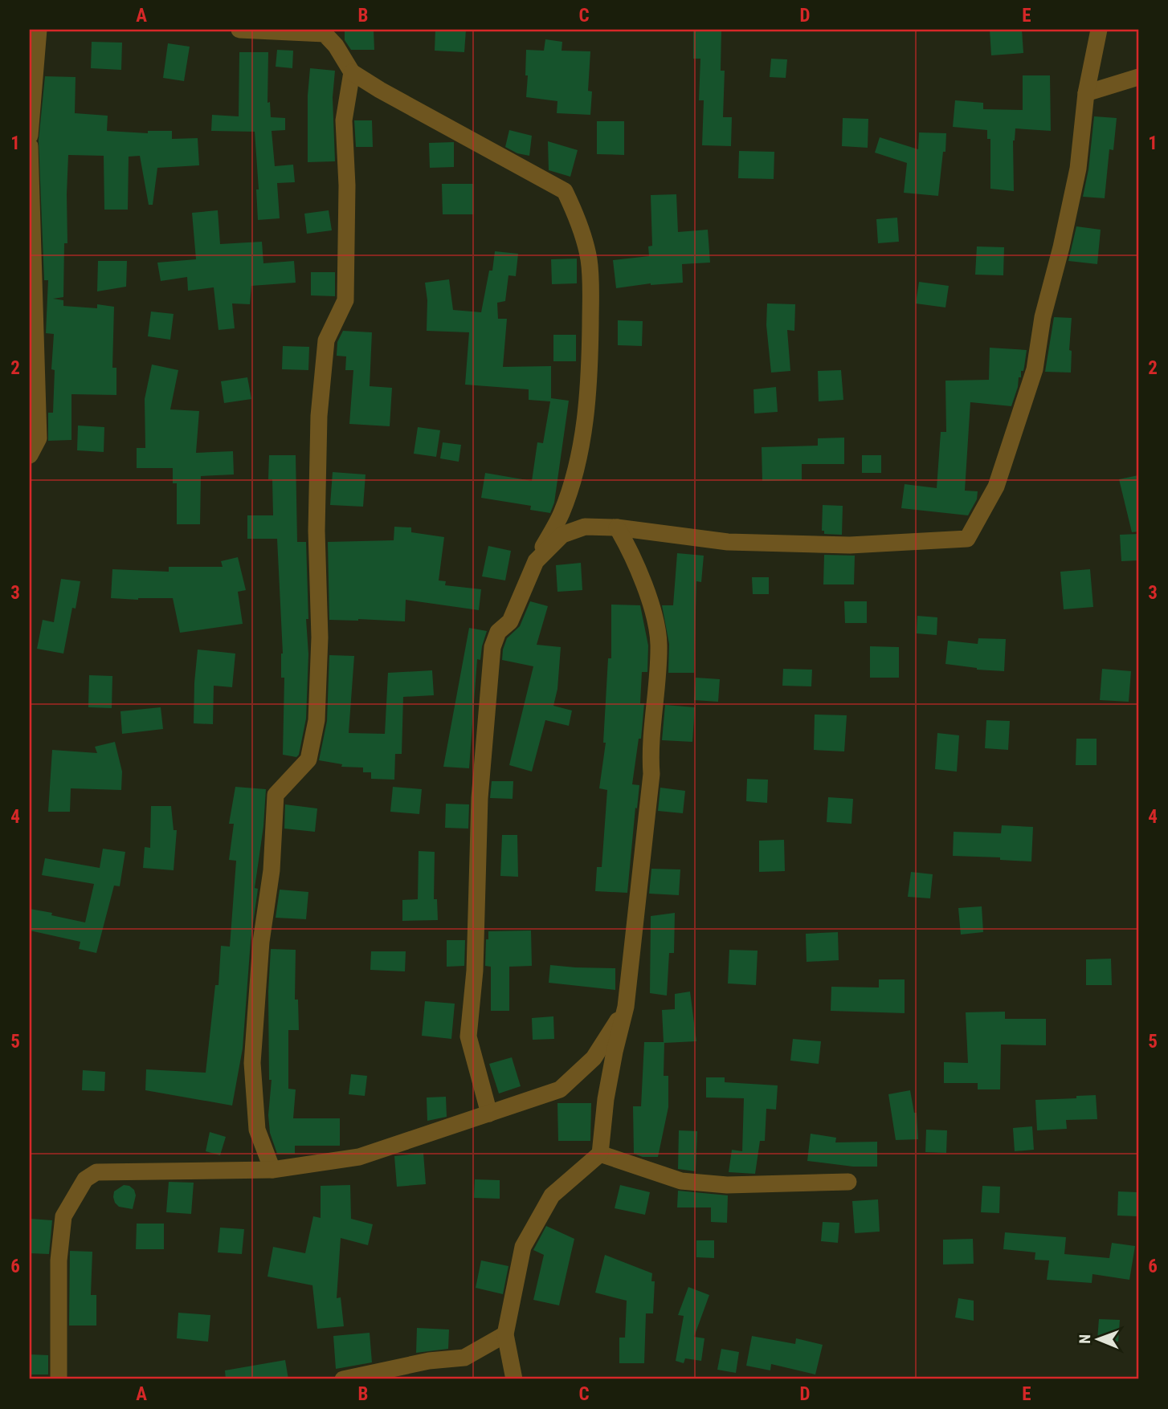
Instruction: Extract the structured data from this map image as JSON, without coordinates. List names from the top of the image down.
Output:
{
  "north": "left",
  "grid": {
    "columns": [
      "A",
      "B",
      "C",
      "D",
      "E"
    ],
    "rows": [
      "1",
      "2",
      "3",
      "4",
      "5",
      "6"
    ]
  }
}
